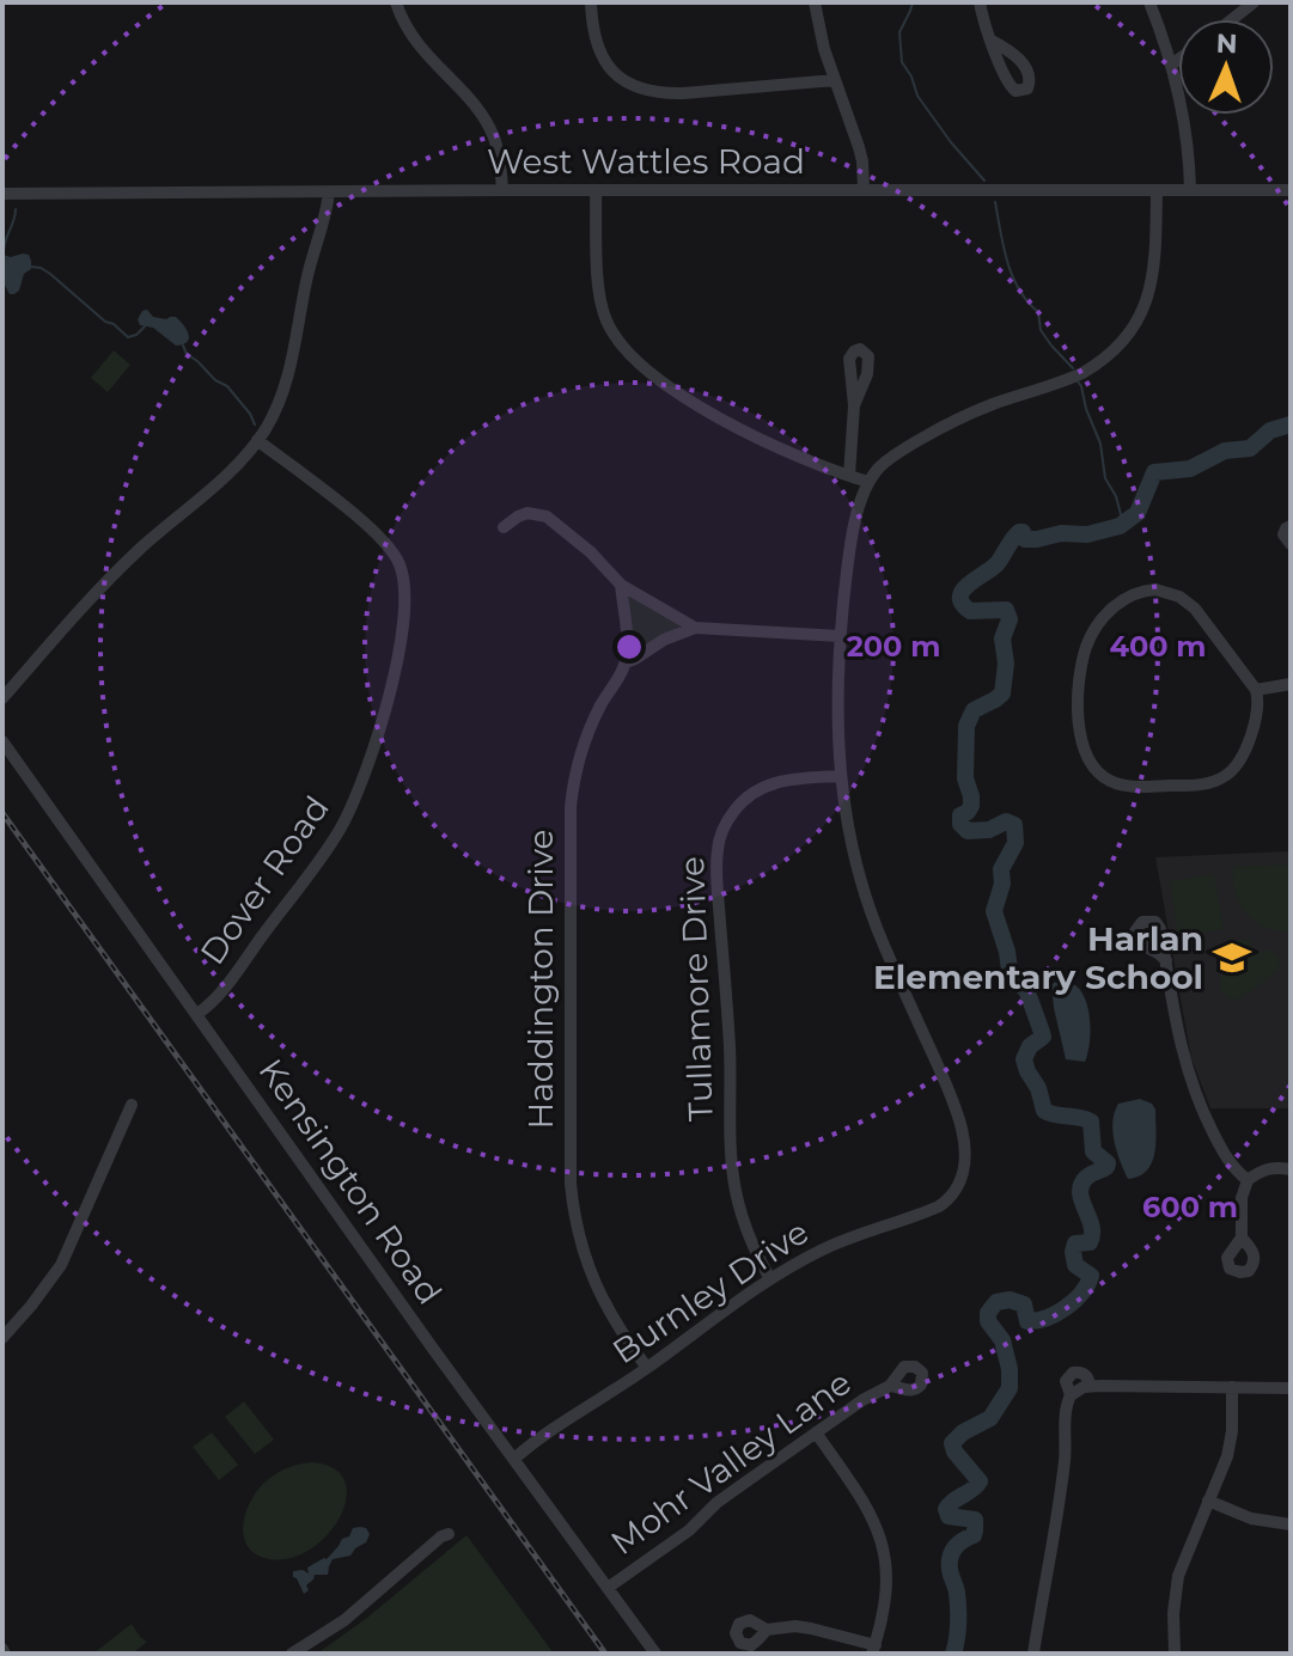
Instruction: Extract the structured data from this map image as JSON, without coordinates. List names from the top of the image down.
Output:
{
  "streets": {
    "street": [
      "West Wattles Road",
      "Dover Road",
      "Haddington Drive",
      "Tullamore Drive",
      "Kensington Road",
      "Burnley Drive",
      "Mohr Valley Lane"
    ]
  },
  "crossings": [
    ["Dover Road", "Kensington Road"],
    ["Haddington Drive", "Burnley Drive"],
    ["Tullamore Drive", "Burnley Drive"],
    ["Kensington Road", "Burnley Drive"],
    ["Kensington Road", "Mohr Valley Lane"]
  ],
  "places": {
    "school or university": ["Harlan Elementary School"]
  },
  "north": "top",
  "rings": ["200 m", "400 m", "600 m"]
}
